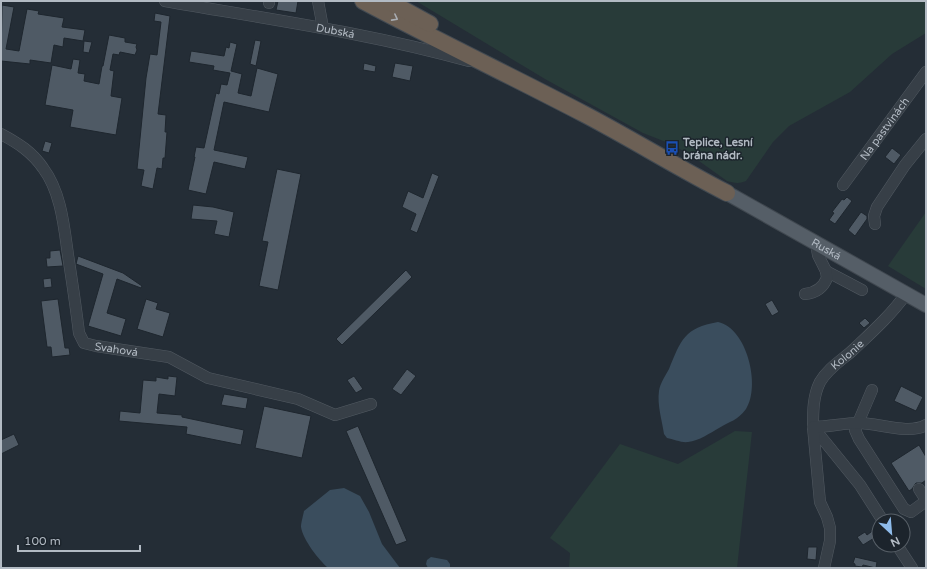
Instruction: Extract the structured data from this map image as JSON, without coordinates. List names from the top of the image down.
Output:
{
  "streets": {
    "main road": ["Ruská"],
    "street": [
      "Dubská",
      "Na pastvinách",
      "Svahová",
      "Kolonie"
    ]
  },
  "crossings": [
    ["Ruská", "Kolonie"]
  ],
  "places": {
    "bus stop": ["Teplice, Lesní brána nádr."]
  },
  "scale_bar": "100 m",
  "north": "bottom right"
}
